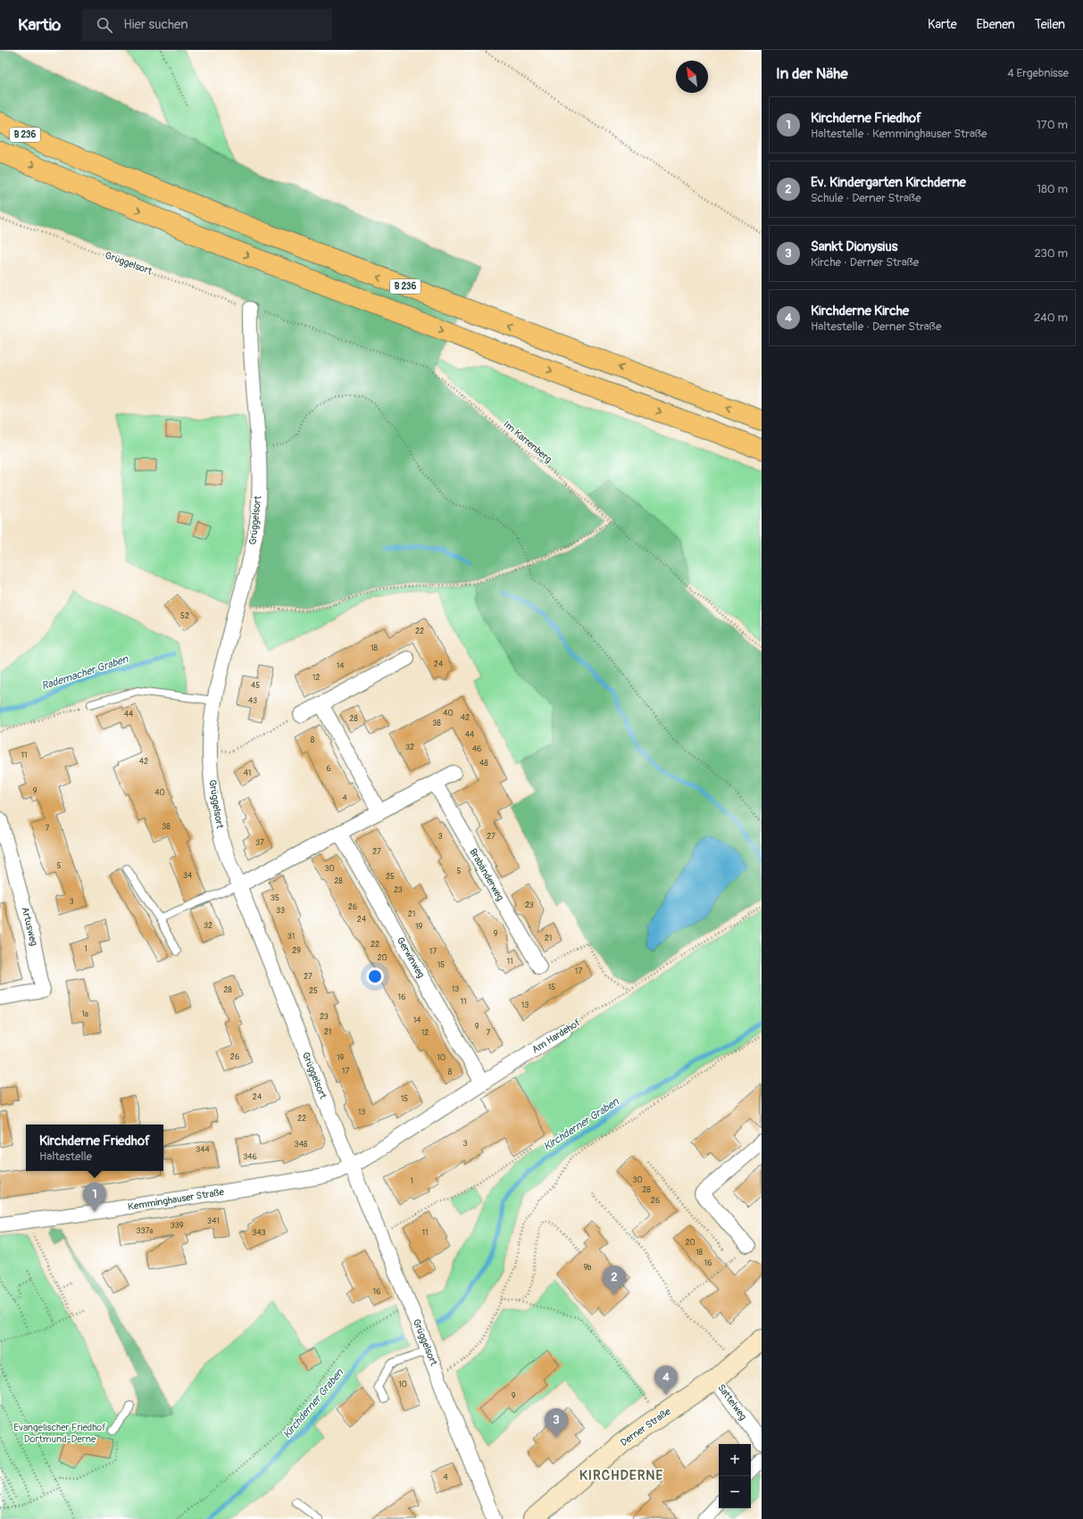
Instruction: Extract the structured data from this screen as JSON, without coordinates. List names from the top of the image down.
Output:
{
  "streets": {
    "highway": ["B 236"],
    "main road": ["Derner Straße"],
    "street": [
      "Grüggelsort",
      "Brabänderweg",
      "Artusweg",
      "Gerwinweg",
      "Am Hardehof",
      "Kemminghauser Straße",
      "Sattelweg"
    ],
    "path": ["Im Karrenberg"]
  },
  "crossings": [
    ["Grüggelsort", "Im Karrenberg"],
    ["Grüggelsort", "Am Hardehof"],
    ["Grüggelsort", "Kemminghauser Straße"],
    ["Gerwinweg", "Am Hardehof"],
    ["Am Hardehof", "Kemminghauser Straße"],
    ["Sattelweg", "Derner Straße"]
  ],
  "districts": ["KIRCHDERNE"],
  "water": ["Rademacher Graben", "Kirchderner Graben"],
  "parks": ["Evangelischer Friedhof Dortmund-Derne"],
  "house_numbers": [
    "52",
    "22",
    "18",
    "24",
    "14",
    "12",
    "45",
    "43",
    "40",
    "44",
    "42",
    "28",
    "38",
    "44",
    "8",
    "32",
    "46",
    "11",
    "42",
    "48",
    "6",
    "41",
    "9",
    "40",
    "4",
    "38",
    "7",
    "3",
    "27",
    "37",
    "27",
    "5",
    "30",
    "5",
    "34",
    "25",
    "28",
    "23",
    "35",
    "3",
    "23",
    "26",
    "33",
    "21",
    "24",
    "32",
    "19",
    "9",
    "31",
    "21",
    "22",
    "1",
    "29",
    "17",
    "20",
    "11",
    "15",
    "17",
    "27",
    "15",
    "13",
    "28",
    "25",
    "16",
    "11",
    "13",
    "1a",
    "23",
    "14",
    "9",
    "21",
    "12",
    "7",
    "26",
    "19",
    "10",
    "17",
    "8",
    "24",
    "15",
    "13",
    "22",
    "3",
    "348",
    "344",
    "346",
    "30",
    "1",
    "28",
    "26",
    "341",
    "339",
    "337a",
    "343",
    "11",
    "20",
    "18",
    "16",
    "9b",
    "16",
    "10",
    "9",
    "4"
  ],
  "north": "top left",
  "page": {
    "header": "Kartio",
    "search": "Hier suchen",
    "nav": ["Karte", "Ebenen", "Teilen"],
    "heading": ["In der Nähe", "4 Ergebnisse"],
    "list": [
      {
        "mark": "1",
        "name": "Kirchderne Friedhof",
        "note": "Haltestelle · Kemminghauser Straße",
        "value": "170 m"
      },
      {
        "mark": "2",
        "name": "Ev. Kindergarten Kirchderne",
        "note": "Schule · Derner Straße",
        "value": "180 m"
      },
      {
        "mark": "3",
        "name": "Sankt Dionysius",
        "note": "Kirche · Derner Straße",
        "value": "230 m"
      },
      {
        "mark": "4",
        "name": "Kirchderne Kirche",
        "note": "Haltestelle · Derner Straße",
        "value": "240 m"
      }
    ],
    "popup": ["Kirchderne Friedhof", "Haltestelle"],
    "pins": [
      "1",
      "2",
      "4",
      "3"
    ],
    "map_buttons": ["+", "−"]
  }
}
